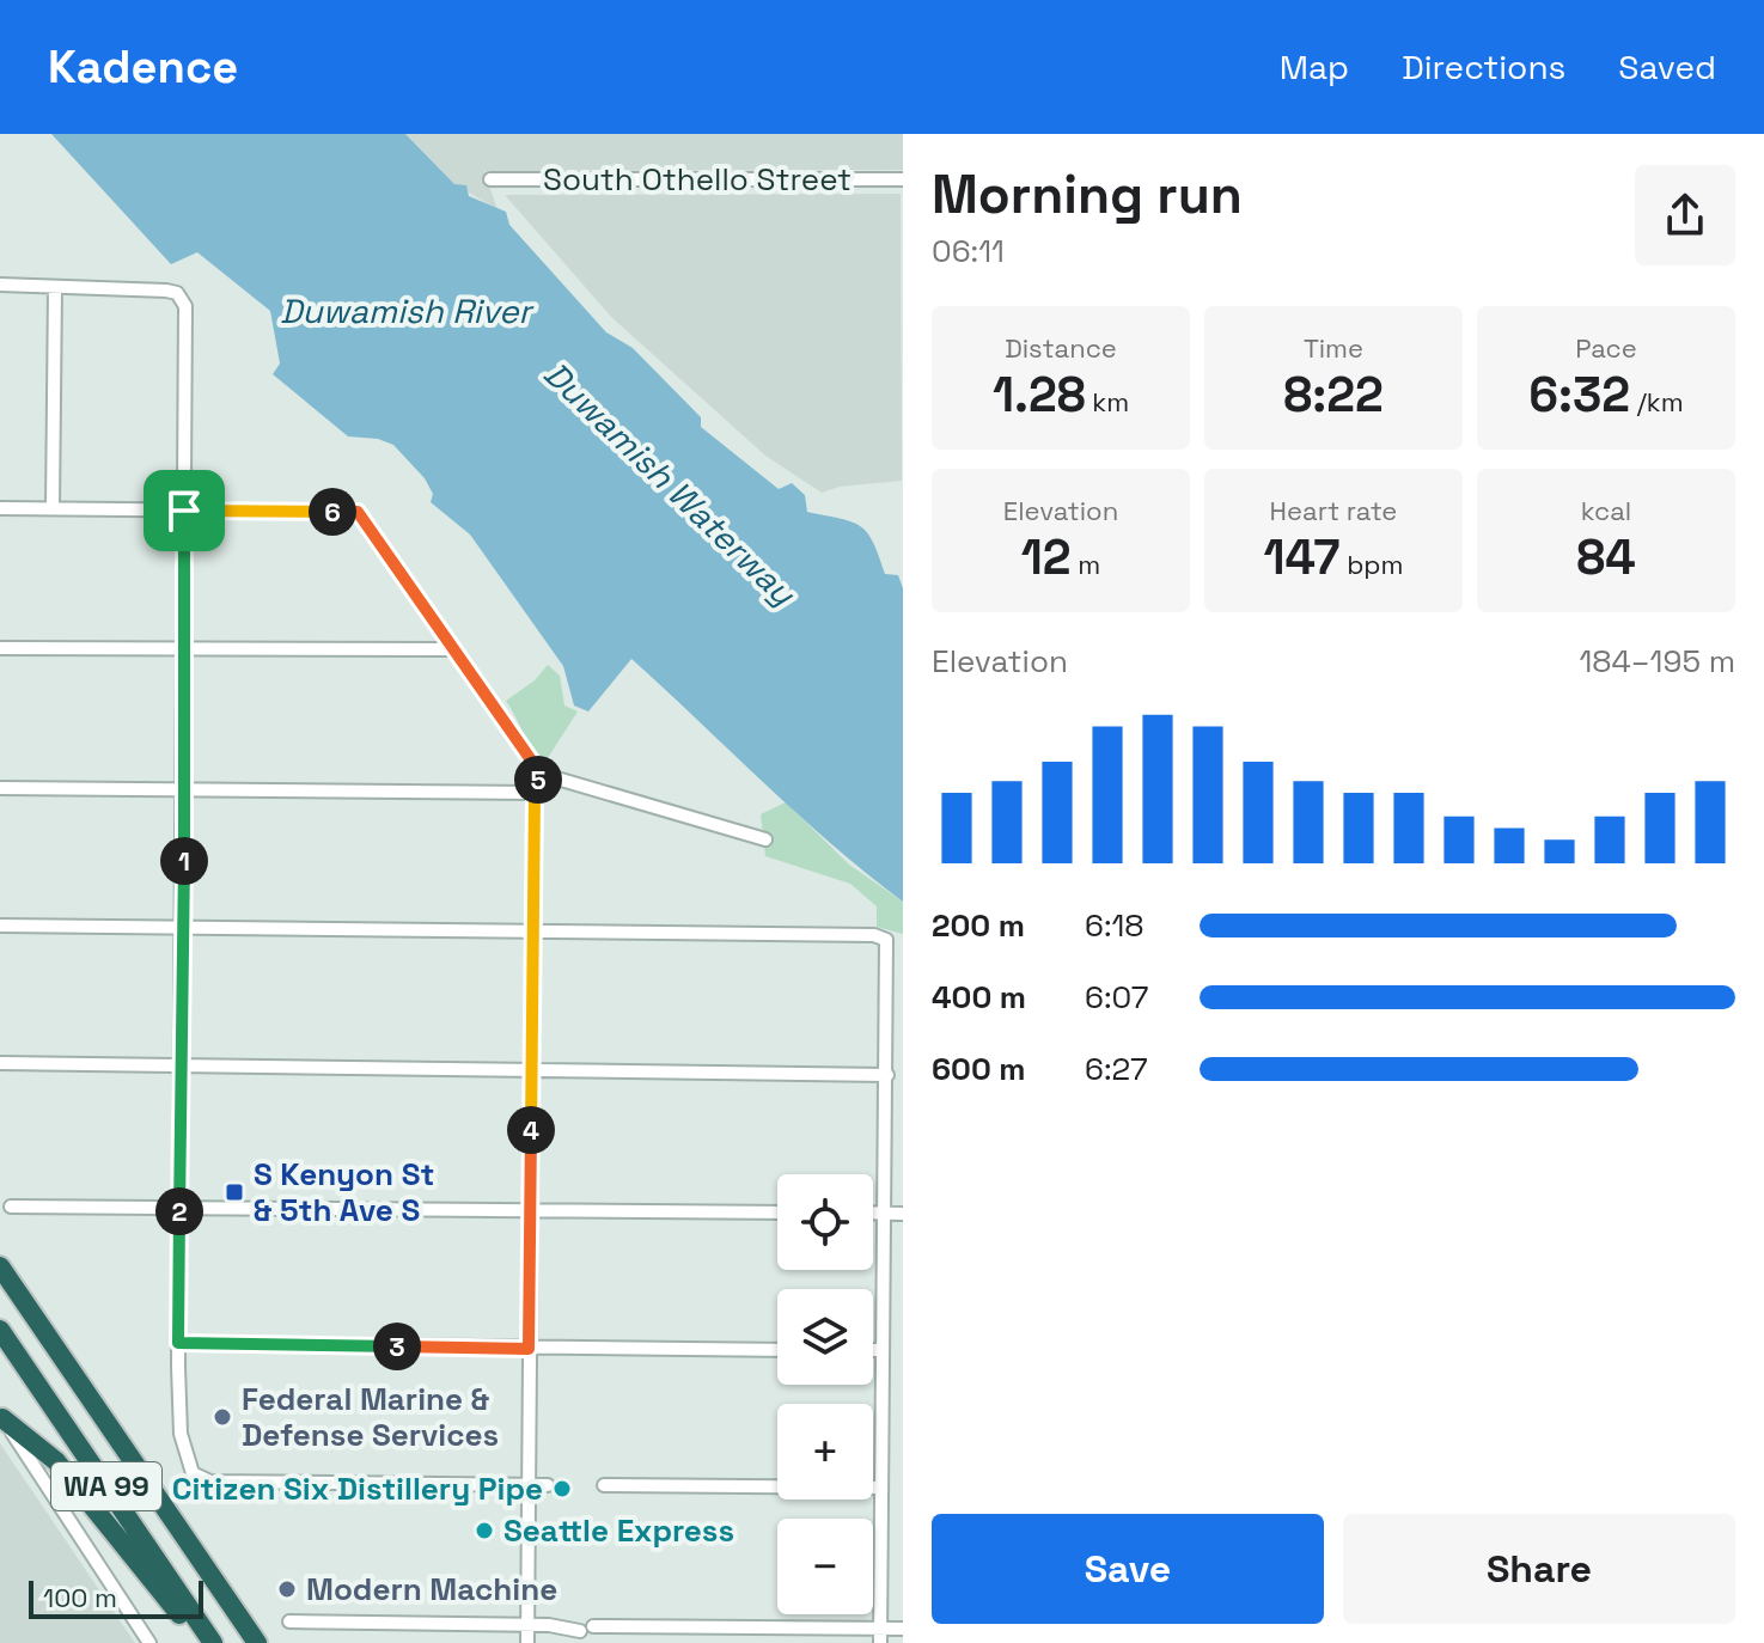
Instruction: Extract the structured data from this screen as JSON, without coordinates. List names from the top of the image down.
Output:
{
  "streets": {
    "highway": ["WA 99"],
    "street": ["South Othello Street"]
  },
  "water": ["Duwamish River", "Duwamish Waterway"],
  "places": {
    "transit": ["S Kenyon St & 5th Ave S"],
    "other": [
      "Federal Marine & Defense Services",
      "Citizen Six Distillery Pipe",
      "Seattle Express",
      "Modern Machine"
    ]
  },
  "scale_bar": "100 m",
  "page": {
    "header": "Kadence",
    "nav": ["Map", "Directions", "Saved"],
    "heading": ["Morning run", "06:11"],
    "stats": [
      ["Distance", "1.28 km"],
      ["Time", "8:22"],
      ["Pace", "6:32 /km"],
      ["Elevation", "12 m"],
      ["Heart rate", "147 bpm"],
      ["kcal", "84"]
    ],
    "pins": [
      "6",
      "5",
      "1",
      "4",
      "2",
      "3"
    ],
    "chart": ["Elevation", "184–195 m"],
    "list": [
      {
        "name": "200 m",
        "note": "6:18"
      },
      {
        "name": "400 m",
        "note": "6:07"
      },
      {
        "name": "600 m",
        "note": "6:27"
      }
    ],
    "map_buttons": ["+", "−"],
    "buttons": ["Save", "Share"],
    "scale": "100 m"
  }
}
